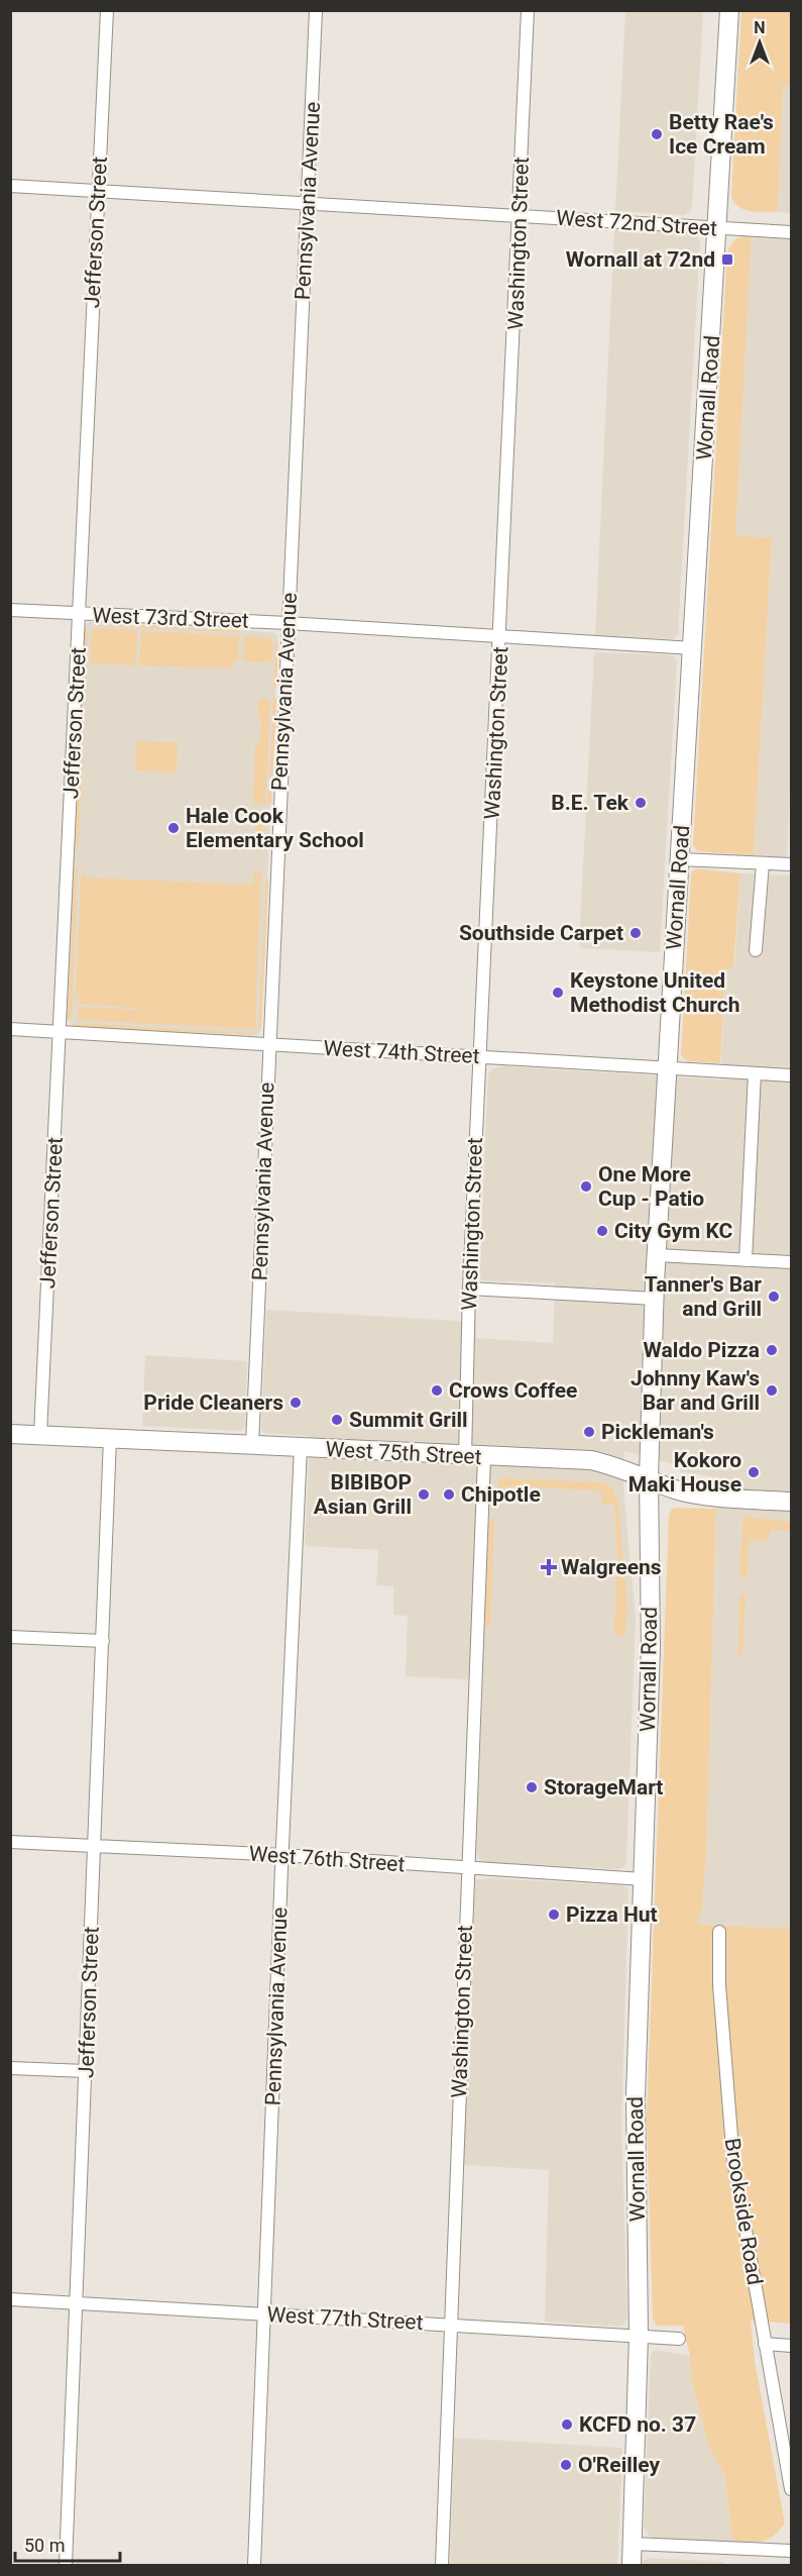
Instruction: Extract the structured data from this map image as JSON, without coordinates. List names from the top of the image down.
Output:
{
  "streets": {
    "main road": ["Wornall Road", "West 75th Street"],
    "street": [
      "Pennsylvania Avenue",
      "West 72nd Street",
      "Jefferson Street",
      "Washington Street",
      "West 73rd Street",
      "West 74th Street",
      "West 76th Street",
      "Brookside Road",
      "West 77th Street"
    ]
  },
  "crossings": [
    ["Pennsylvania Avenue", "West 72nd Street"],
    ["Pennsylvania Avenue", "West 73rd Street"],
    ["Pennsylvania Avenue", "West 74th Street"],
    ["Pennsylvania Avenue", "West 75th Street"],
    ["Pennsylvania Avenue", "West 76th Street"],
    ["Pennsylvania Avenue", "West 77th Street"],
    ["West 72nd Street", "Jefferson Street"],
    ["West 72nd Street", "Washington Street"],
    ["West 72nd Street", "Wornall Road"],
    ["Jefferson Street", "West 73rd Street"],
    ["Jefferson Street", "West 74th Street"],
    ["Jefferson Street", "West 75th Street"],
    ["Jefferson Street", "West 76th Street"],
    ["Jefferson Street", "West 77th Street"],
    ["Washington Street", "West 73rd Street"],
    ["Washington Street", "West 74th Street"],
    ["Washington Street", "West 75th Street"],
    ["Washington Street", "West 76th Street"],
    ["Washington Street", "West 77th Street"],
    ["Wornall Road", "West 73rd Street"],
    ["Wornall Road", "West 74th Street"],
    ["Wornall Road", "West 75th Street"],
    ["Wornall Road", "West 76th Street"],
    ["Wornall Road", "West 77th Street"]
  ],
  "places": {
    "other": [
      "Betty Rae's Ice Cream",
      "B.E. Tek",
      "Hale Cook Elementary School",
      "Southside Carpet",
      "Keystone United Methodist Church",
      "One More Cup - Patio",
      "City Gym KC",
      "Tanner's Bar and Grill",
      "Waldo Pizza",
      "Crows Coffee",
      "Johnny Kaw's Bar and Grill",
      "Pride Cleaners",
      "Summit Grill",
      "Pickleman's",
      "Kokoro Maki House",
      "BIBIBOP Asian Grill",
      "Chipotle",
      "StorageMart",
      "Pizza Hut",
      "KCFD no. 37",
      "O'Reilley"
    ],
    "transit": ["Wornall at 72nd"],
    "health": ["Walgreens"]
  },
  "scale_bar": "50 m",
  "north": "top"
}
